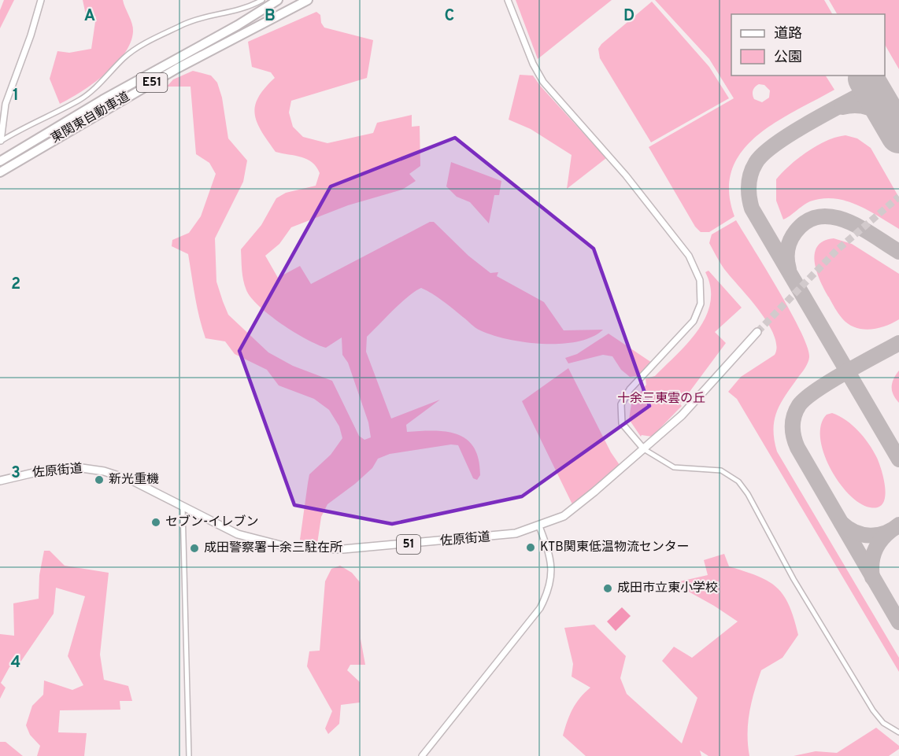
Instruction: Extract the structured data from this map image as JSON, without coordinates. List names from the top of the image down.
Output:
{
  "streets": {
    "highway": [
      "E51",
      "東関東自動車道",
      "佐原街道",
      "51"
    ]
  },
  "parks": ["十余三東雲の丘"],
  "places": [
    "新光重機",
    "セブン-イレブン",
    "KTB関東低温物流センター",
    "成田警察署十余三駐在所",
    "成田市立東小学校"
  ],
  "legend": ["道路", "公園"],
  "grid": {
    "columns": [
      "A",
      "B",
      "C",
      "D"
    ],
    "rows": [
      "1",
      "2",
      "3",
      "4"
    ]
  }
}
